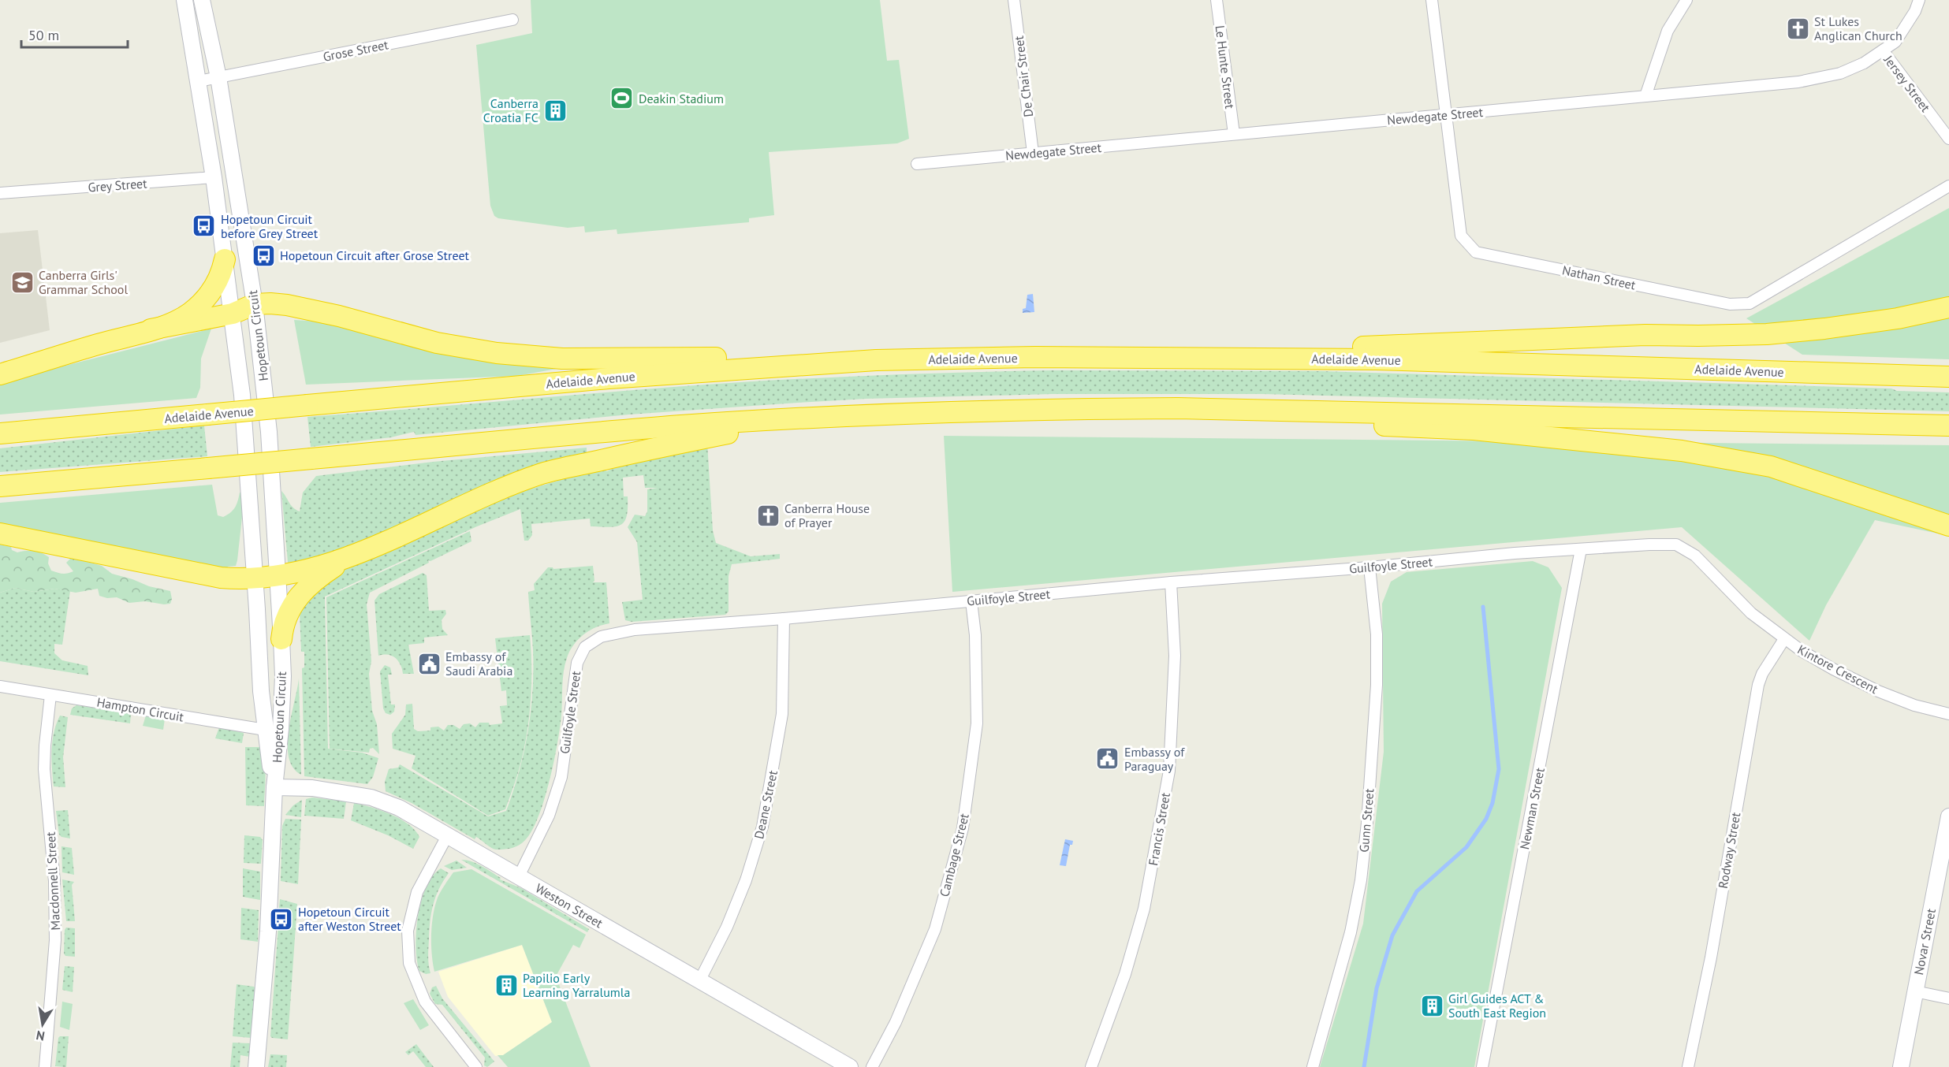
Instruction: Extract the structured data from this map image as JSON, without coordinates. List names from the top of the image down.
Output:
{
  "streets": {
    "highway": ["Adelaide Avenue"],
    "main road": [
      "Grey Street",
      "Hopetoun Circuit",
      "Hampton Circuit",
      "Weston Street",
      "Novar Street"
    ],
    "street": [
      "Grose Street",
      "Le Hunte Street",
      "De Chair Street",
      "Jersey Street",
      "Newdegate Street",
      "Nathan Street",
      "Guilfoyle Street",
      "Kintore Crescent",
      "Deane Street",
      "Newman Street",
      "Gunn Street",
      "Francis Street",
      "Rodway Street",
      "Cambage Street",
      "Macdonnell Street"
    ]
  },
  "crossings": [
    ["Grose Street", "Hopetoun Circuit"],
    ["Le Hunte Street", "Newdegate Street"],
    ["De Chair Street", "Newdegate Street"],
    ["Jersey Street", "Newdegate Street"],
    ["Newdegate Street", "Nathan Street"],
    ["Grey Street", "Hopetoun Circuit"],
    ["Hopetoun Circuit", "Hampton Circuit"],
    ["Hopetoun Circuit", "Weston Street"],
    ["Guilfoyle Street", "Kintore Crescent"],
    ["Guilfoyle Street", "Deane Street"],
    ["Guilfoyle Street", "Newman Street"],
    ["Guilfoyle Street", "Gunn Street"],
    ["Guilfoyle Street", "Francis Street"],
    ["Guilfoyle Street", "Cambage Street"],
    ["Guilfoyle Street", "Weston Street"],
    ["Kintore Crescent", "Rodway Street"],
    ["Hampton Circuit", "Macdonnell Street"],
    ["Deane Street", "Weston Street"]
  ],
  "places": {
    "church": ["St Lukes Anglican Church", "Canberra House of Prayer"],
    "sports": ["Deakin Stadium"],
    "building": ["Canberra Croatia FC", "Papilio Early Learning Yarralumla", "Girl Guides ACT & South East Region"],
    "bus stop": ["Hopetoun Circuit before Grey Street", "Hopetoun Circuit after Grose Street", "Hopetoun Circuit after Weston Street"],
    "school or university": ["Canberra Girls' Grammar School"],
    "public building": ["Embassy of Saudi Arabia", "Embassy of Paraguay"]
  },
  "scale_bar": "50 m",
  "north": "bottom"
}
